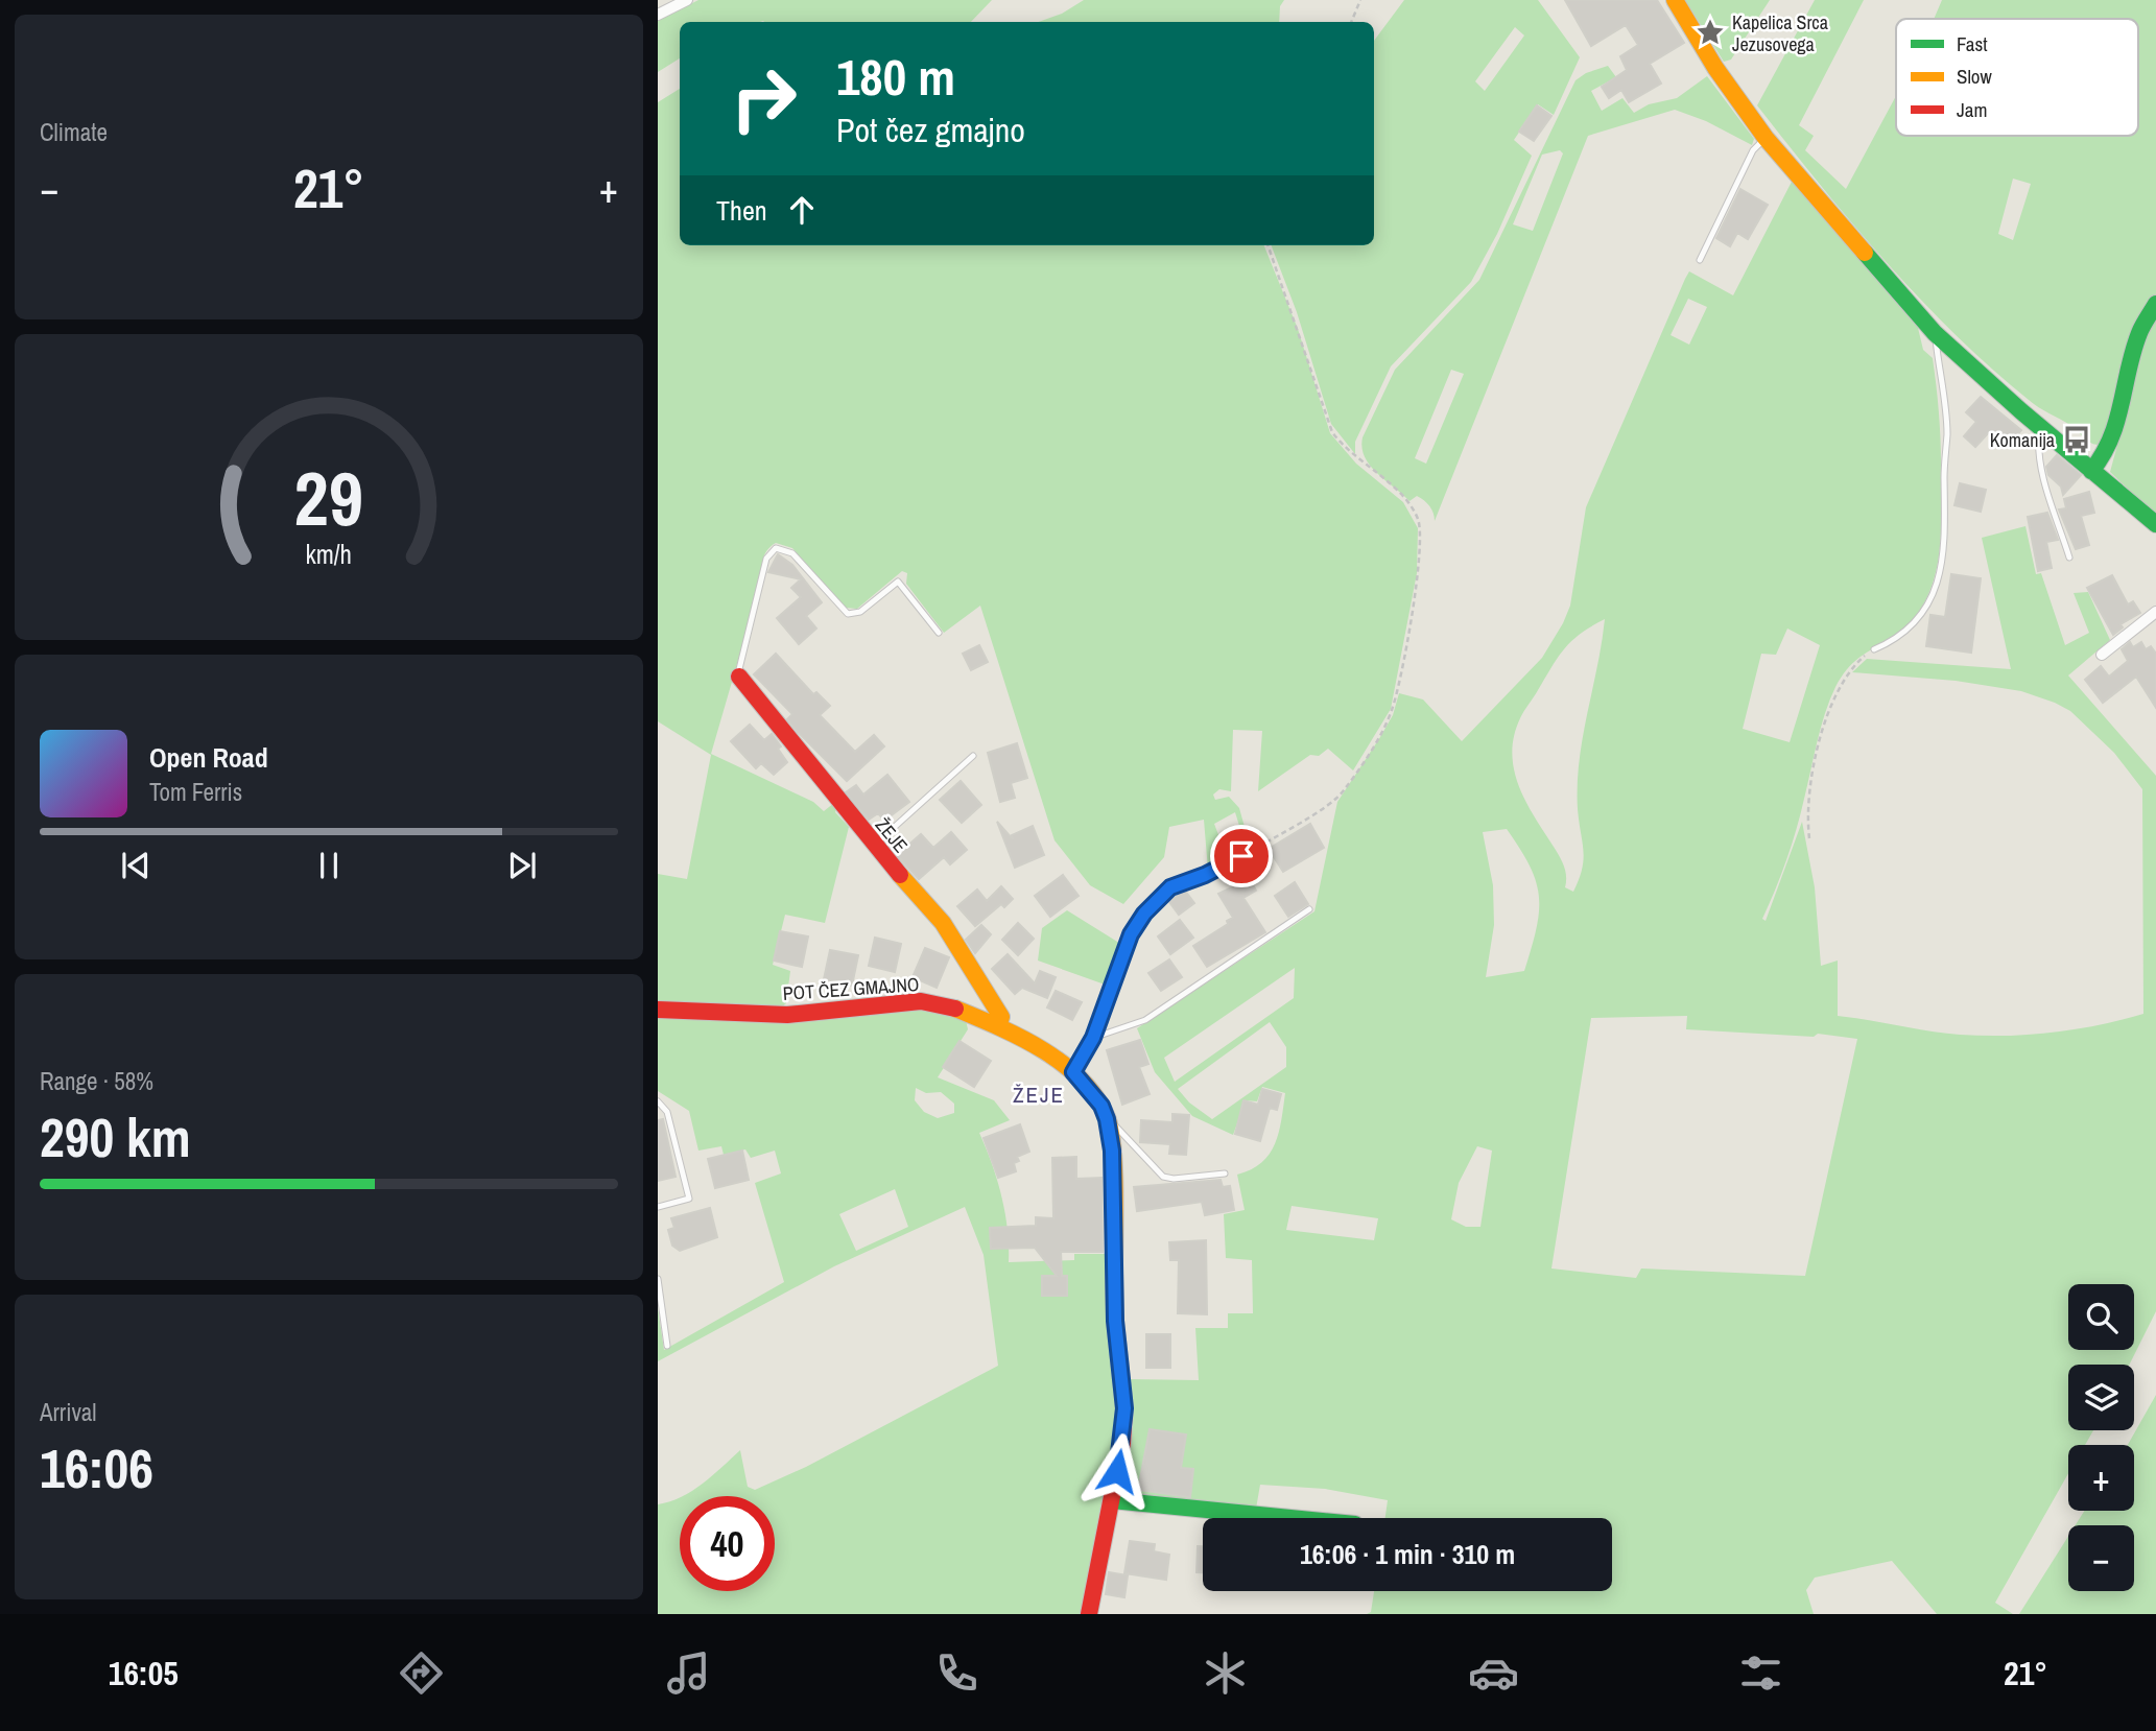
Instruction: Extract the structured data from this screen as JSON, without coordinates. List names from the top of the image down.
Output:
{
  "streets": {
    "street": ["ŽEJE", "POT ČEZ GMAJNO"]
  },
  "crossings": [
    ["ŽEJE", "POT ČEZ GMAJNO"]
  ],
  "districts": ["ŽEJE"],
  "places": {
    "place": ["Kapelica Srca Jezusovega"],
    "bus stop": ["Komanija"]
  },
  "legend": ["Fast", "Slow", "Jam"],
  "page": {
    "tile": [
      "Climate",
      ["Range · 58%", "290 km"],
      ["Arrival", "16:06"]
    ],
    "turn": ["180 m", "Pot čez gmajno"],
    "heat": ["−", "21°", "+"],
    "then": "Then",
    "song": ["Open Road", "Tom Ferris"],
    "map_buttons": ["+", "−"],
    "limit": "40",
    "trip": "16:06 · 1 min · 310 m",
    "tabs": ["16:05", "21°"],
    "gauge": ["29", "km/h"]
  }
}
